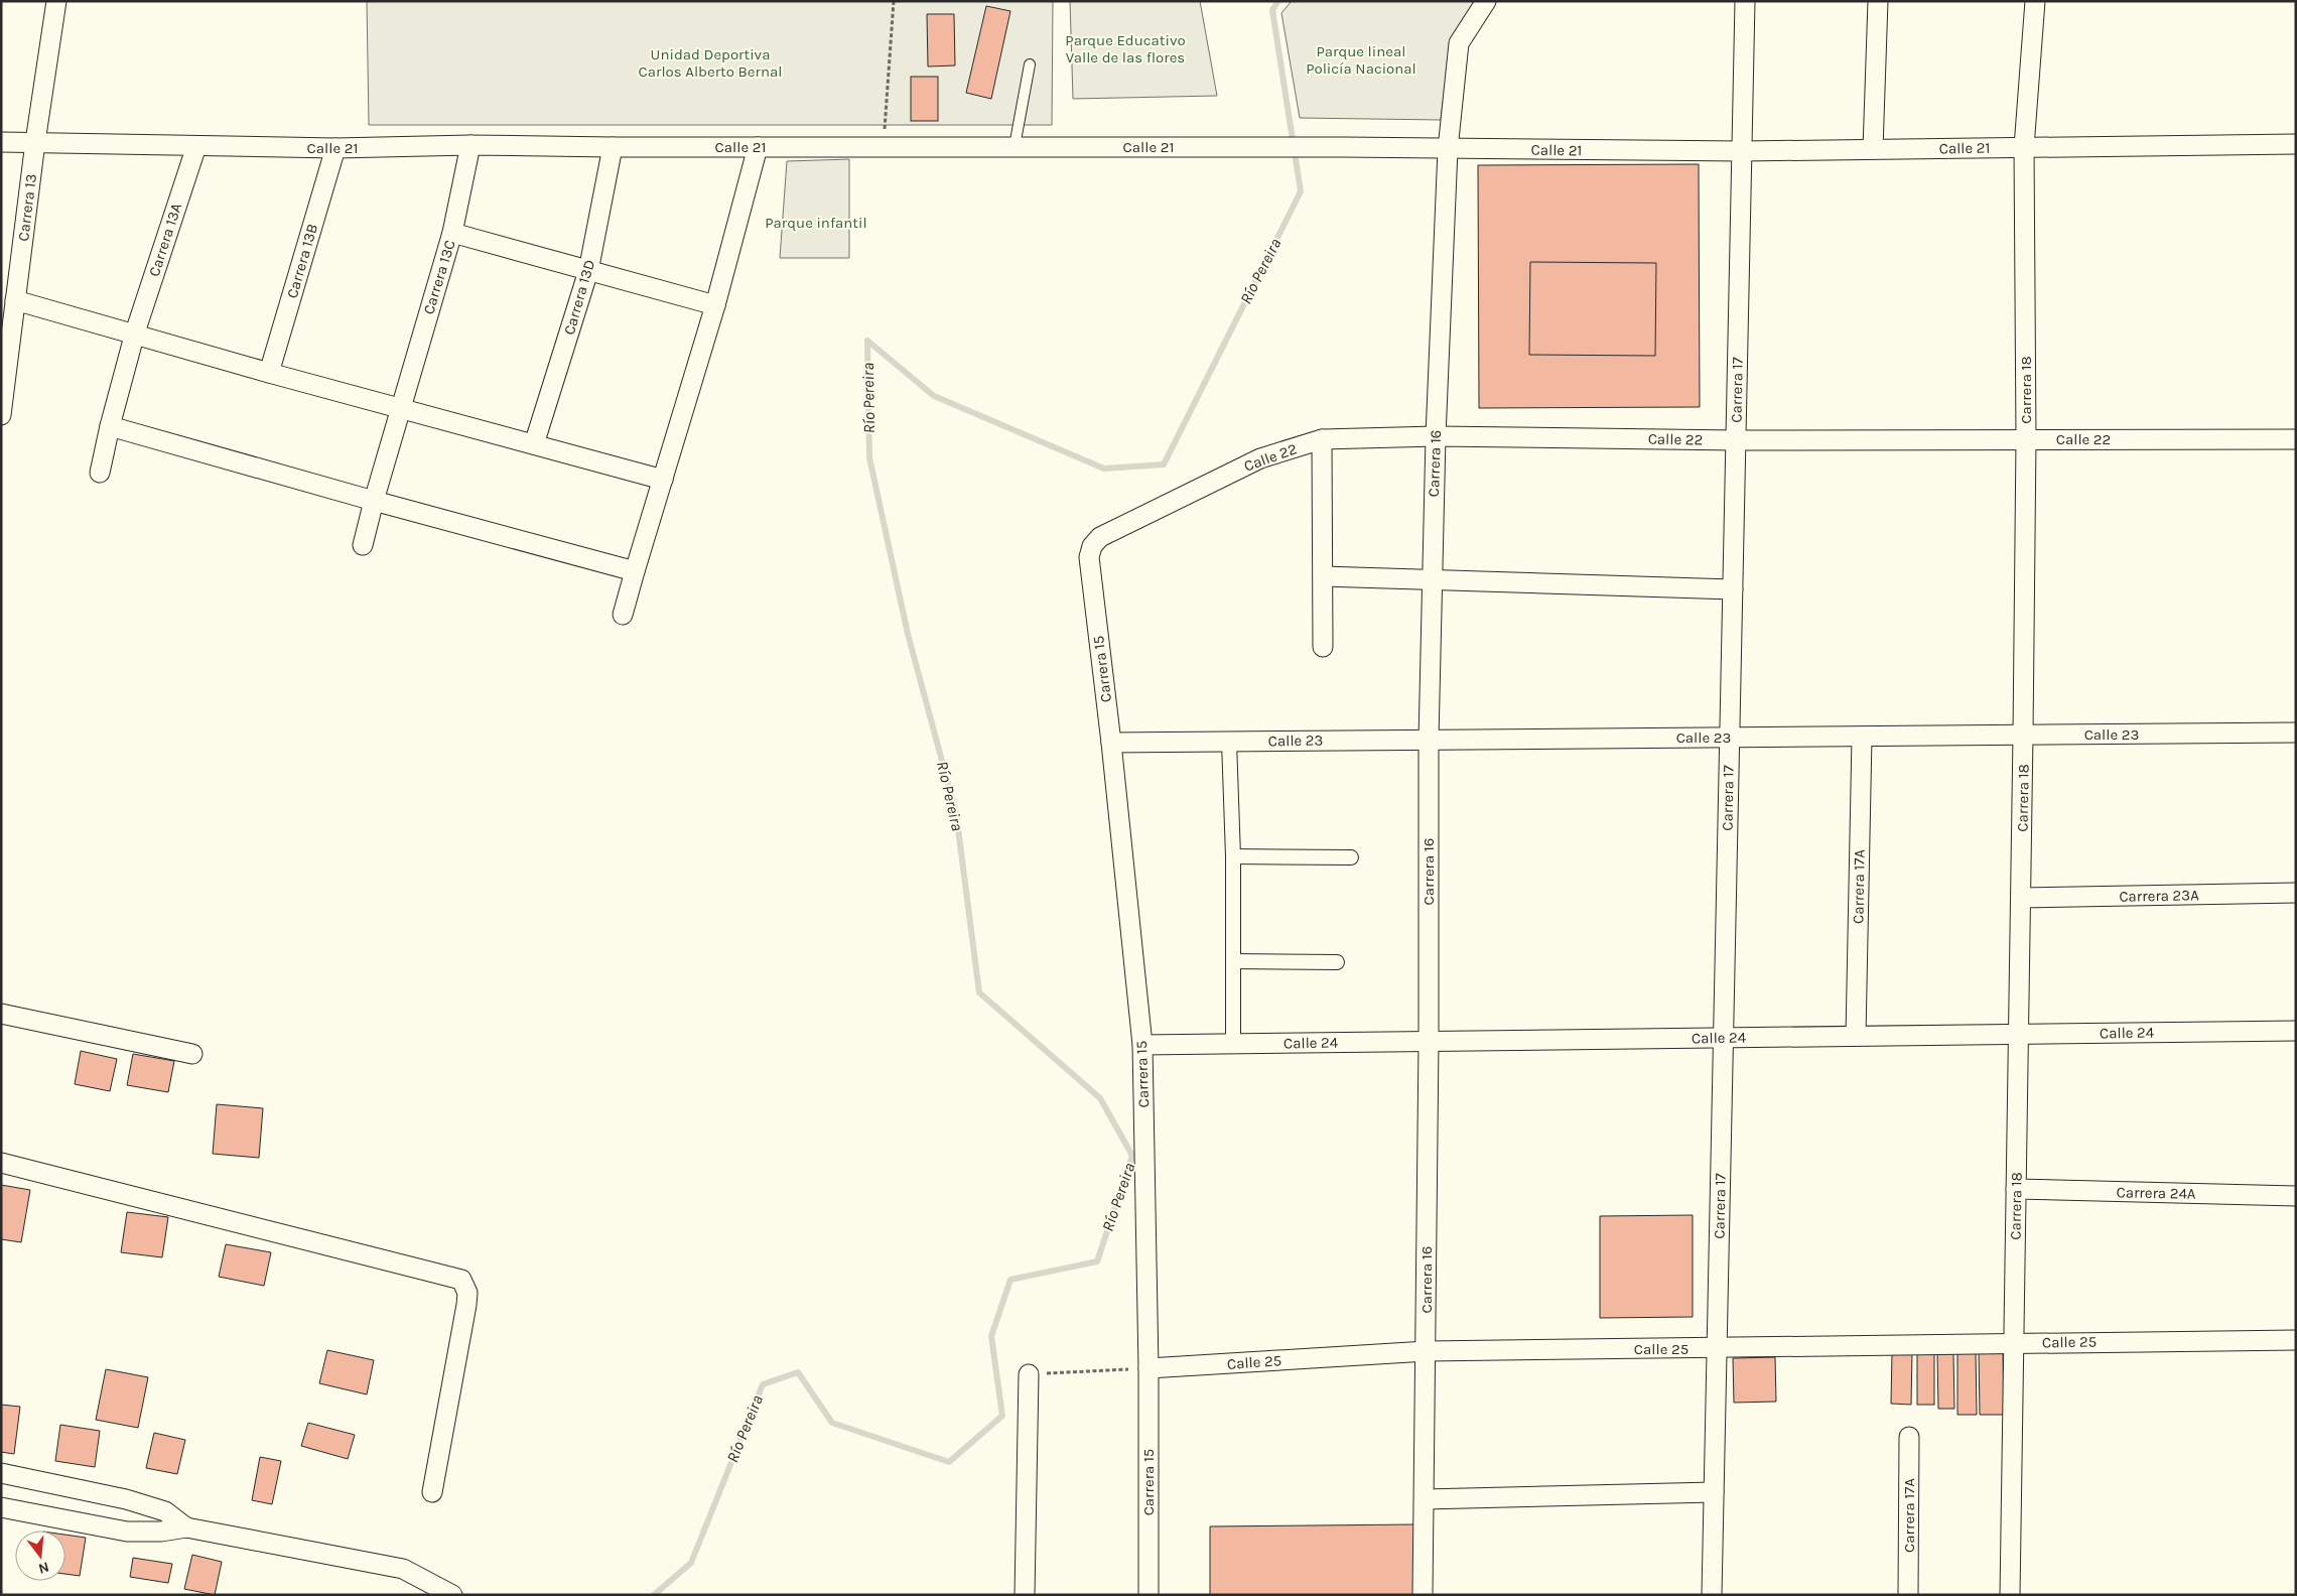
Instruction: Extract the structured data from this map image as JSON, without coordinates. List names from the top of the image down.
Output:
{
  "streets": {
    "street": [
      "Calle 21",
      "Carrera 13",
      "Carrera 13A",
      "Carrera 13B",
      "Carrera 13C",
      "Carrera 13D",
      "Carrera 17",
      "Carrera 18",
      "Calle 22",
      "Carrera 16",
      "Carrera 15",
      "Calle 23",
      "Carrera 17A",
      "Carrera 23A",
      "Calle 24",
      "Carrera 24A",
      "Calle 25"
    ]
  },
  "crossings": [
    ["Calle 21", "Carrera 13"],
    ["Calle 21", "Carrera 13A"],
    ["Calle 21", "Carrera 13B"],
    ["Calle 21", "Carrera 13C"],
    ["Calle 21", "Carrera 13D"],
    ["Calle 21", "Carrera 17"],
    ["Calle 21", "Carrera 18"],
    ["Calle 21", "Carrera 16"],
    ["Carrera 17", "Calle 22"],
    ["Carrera 17", "Calle 23"],
    ["Carrera 17", "Calle 24"],
    ["Carrera 17", "Calle 25"],
    ["Carrera 18", "Calle 22"],
    ["Carrera 18", "Calle 23"],
    ["Carrera 18", "Carrera 23A"],
    ["Carrera 18", "Calle 24"],
    ["Carrera 18", "Carrera 24A"],
    ["Carrera 18", "Calle 25"],
    ["Calle 22", "Carrera 16"],
    ["Calle 22", "Carrera 15"],
    ["Carrera 16", "Calle 23"],
    ["Carrera 16", "Calle 24"],
    ["Carrera 16", "Calle 25"],
    ["Carrera 15", "Calle 23"],
    ["Carrera 15", "Calle 24"],
    ["Carrera 15", "Calle 25"],
    ["Calle 23", "Carrera 17A"],
    ["Carrera 17A", "Calle 24"]
  ],
  "water": ["Río Pereira"],
  "parks": [
    "Parque Educativo Valle de las flores",
    "Parque lineal Policía Nacional",
    "Unidad Deportiva Carlos Alberto Bernal",
    "Parque infantil"
  ],
  "north": "bottom"
}
